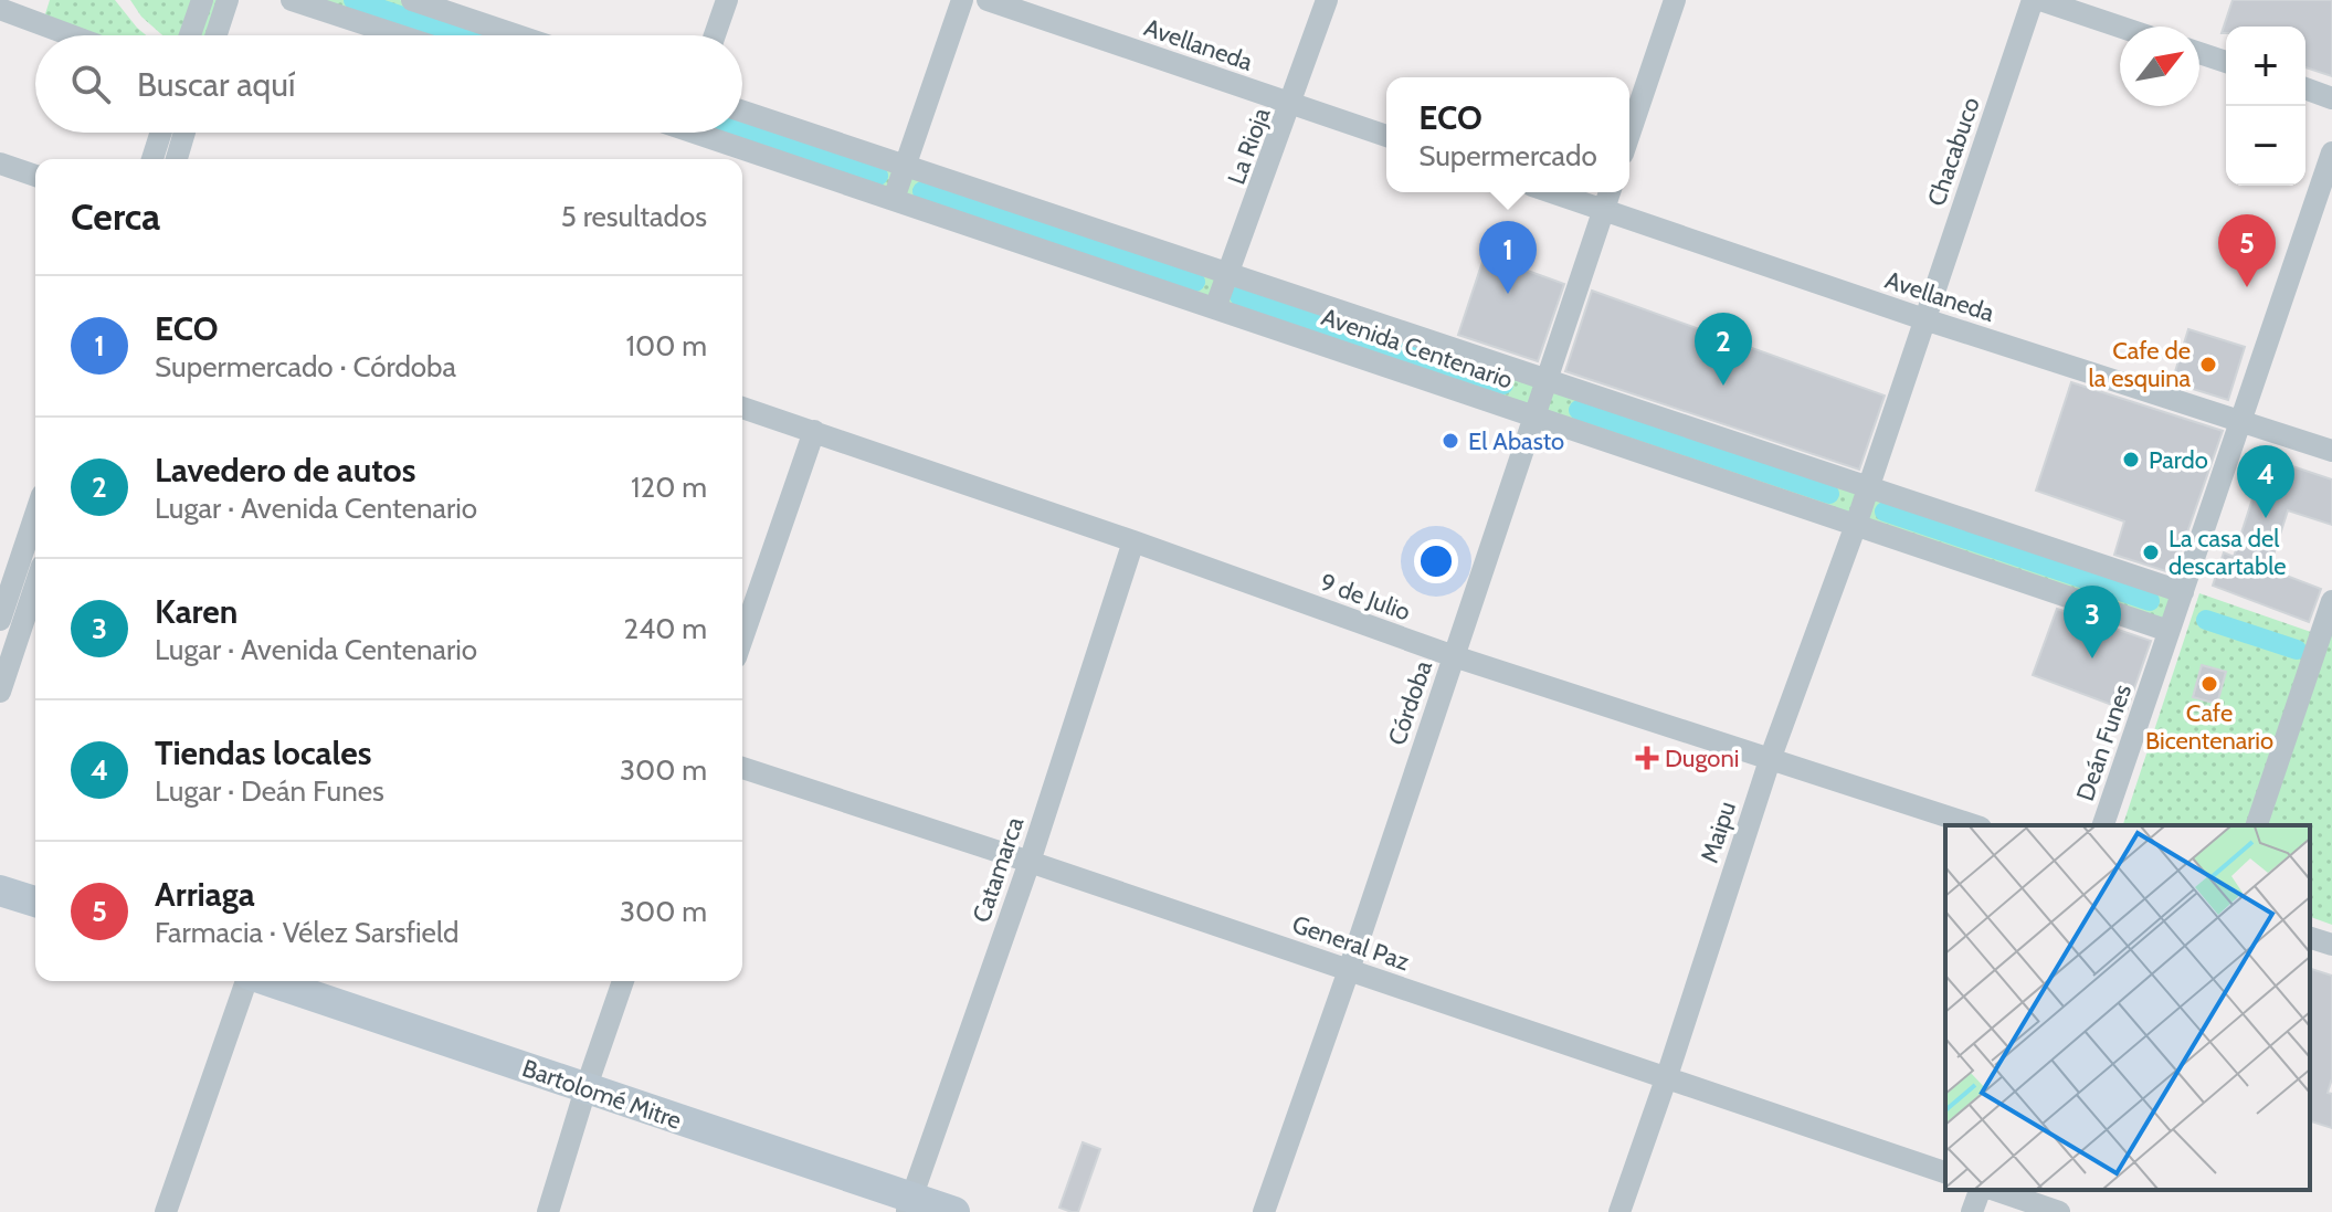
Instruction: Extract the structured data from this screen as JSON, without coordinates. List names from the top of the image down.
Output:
{
  "streets": {
    "main road": ["Bartolomé Mitre"],
    "street": [
      "Avellaneda",
      "La Rioja",
      "Chacabuco",
      "Avenida Centenario",
      "9 de Julio",
      "Córdoba",
      "Deán Funes",
      "Maipu",
      "Catamarca",
      "General Paz"
    ]
  },
  "crossings": [
    ["Avellaneda", "La Rioja"],
    ["Avellaneda", "Chacabuco"],
    ["Avellaneda", "Córdoba"],
    ["Avellaneda", "Deán Funes"],
    ["Avellaneda", "Maipu"],
    ["La Rioja", "Avenida Centenario"],
    ["Chacabuco", "Maipu"],
    ["Avenida Centenario", "Córdoba"],
    ["Avenida Centenario", "Deán Funes"],
    ["Avenida Centenario", "Maipu"],
    ["9 de Julio", "Córdoba"],
    ["9 de Julio", "Maipu"],
    ["9 de Julio", "Catamarca"],
    ["Córdoba", "General Paz"],
    ["Maipu", "General Paz"],
    ["Catamarca", "General Paz"],
    ["Catamarca", "Bartolomé Mitre"]
  ],
  "places": {
    "other": [
      "Cafe de la esquina",
      "El Abasto",
      "Pardo",
      "La casa del descartable",
      "Cafe Bicentenario"
    ],
    "health": ["Dugoni"]
  },
  "north": "top right",
  "page": {
    "map_buttons": ["+", "−"],
    "search": "Buscar aquí",
    "popup": ["ECO", "Supermercado"],
    "heading": ["Cerca", "5 resultados"],
    "pins": [
      "5",
      "1",
      "2",
      "4",
      "3"
    ],
    "list": [
      {
        "mark": "1",
        "name": "ECO",
        "note": "Supermercado · Córdoba",
        "value": "100 m"
      },
      {
        "mark": "2",
        "name": "Lavedero de autos",
        "note": "Lugar · Avenida Centenario",
        "value": "120 m"
      },
      {
        "mark": "3",
        "name": "Karen",
        "note": "Lugar · Avenida Centenario",
        "value": "240 m"
      },
      {
        "mark": "4",
        "name": "Tiendas locales",
        "note": "Lugar · Deán Funes",
        "value": "300 m"
      },
      {
        "mark": "5",
        "name": "Arriaga",
        "note": "Farmacia · Vélez Sarsfield",
        "value": "300 m"
      }
    ]
  }
}
